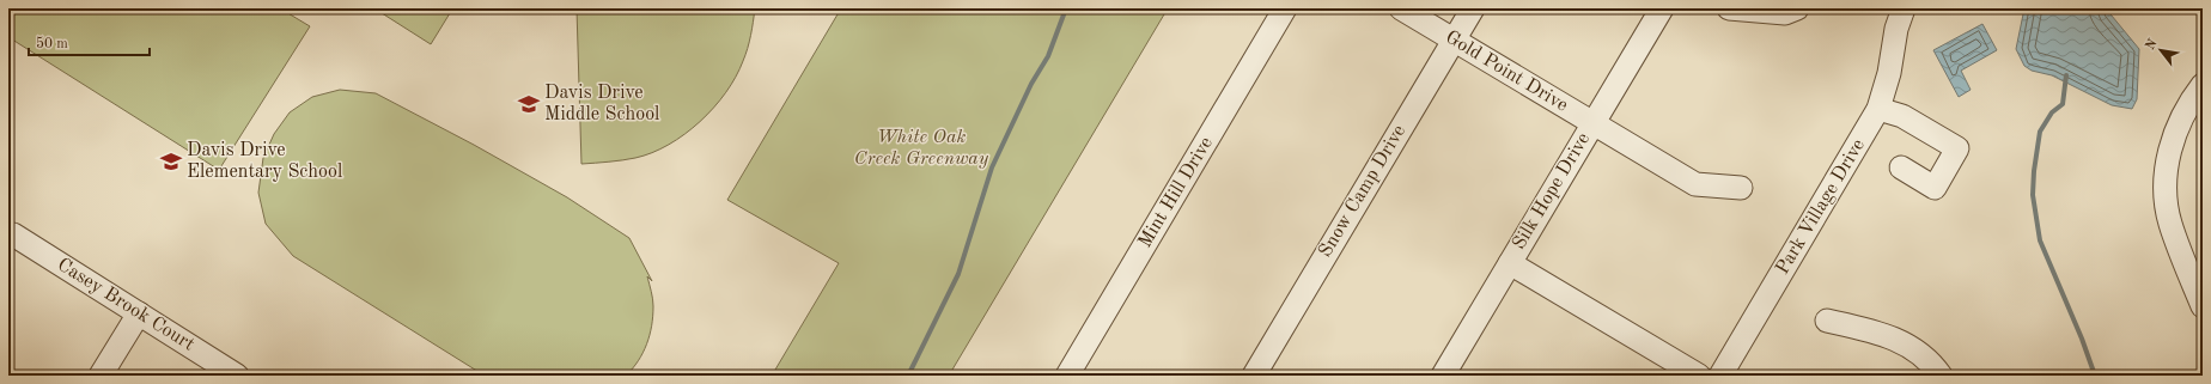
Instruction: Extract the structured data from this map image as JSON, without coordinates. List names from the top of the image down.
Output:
{
  "streets": {
    "street": [
      "Gold Point Drive",
      "Snow Camp Drive",
      "Silk Hope Drive",
      "Mint Hill Drive",
      "Park Village Drive",
      "Casey Brook Court"
    ]
  },
  "crossings": [
    ["Gold Point Drive", "Snow Camp Drive"],
    ["Gold Point Drive", "Silk Hope Drive"]
  ],
  "parks": ["White Oak Creek Greenway"],
  "places": {
    "school or university": ["Davis Drive Middle School", "Davis Drive Elementary School"]
  },
  "scale_bar": "50 m",
  "north": "top left"
}
